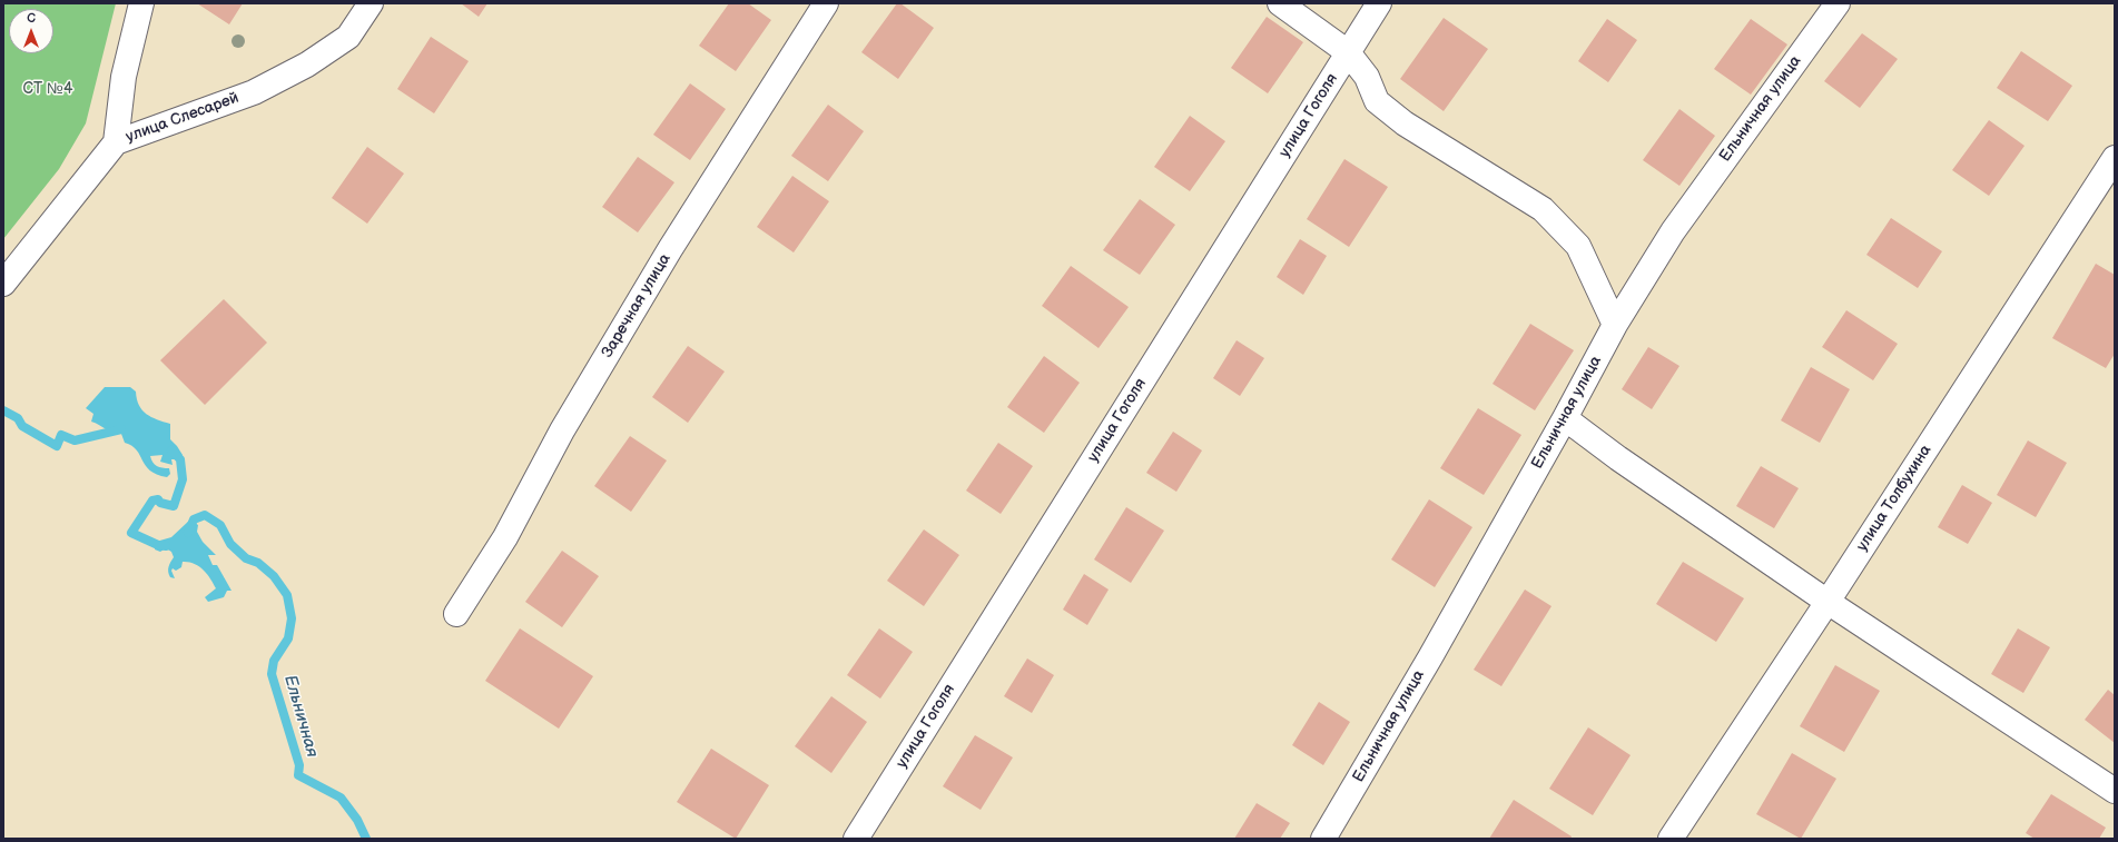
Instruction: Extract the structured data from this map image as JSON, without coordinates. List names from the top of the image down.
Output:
{
  "streets": {
    "street": [
      "Ельничная улица",
      "улица Гоголя",
      "улица Слесарей",
      "Заречная улица",
      "улица Толбухина"
    ]
  },
  "water": ["Ельничная"],
  "parks": ["СТ №4"],
  "north": "top"
}
